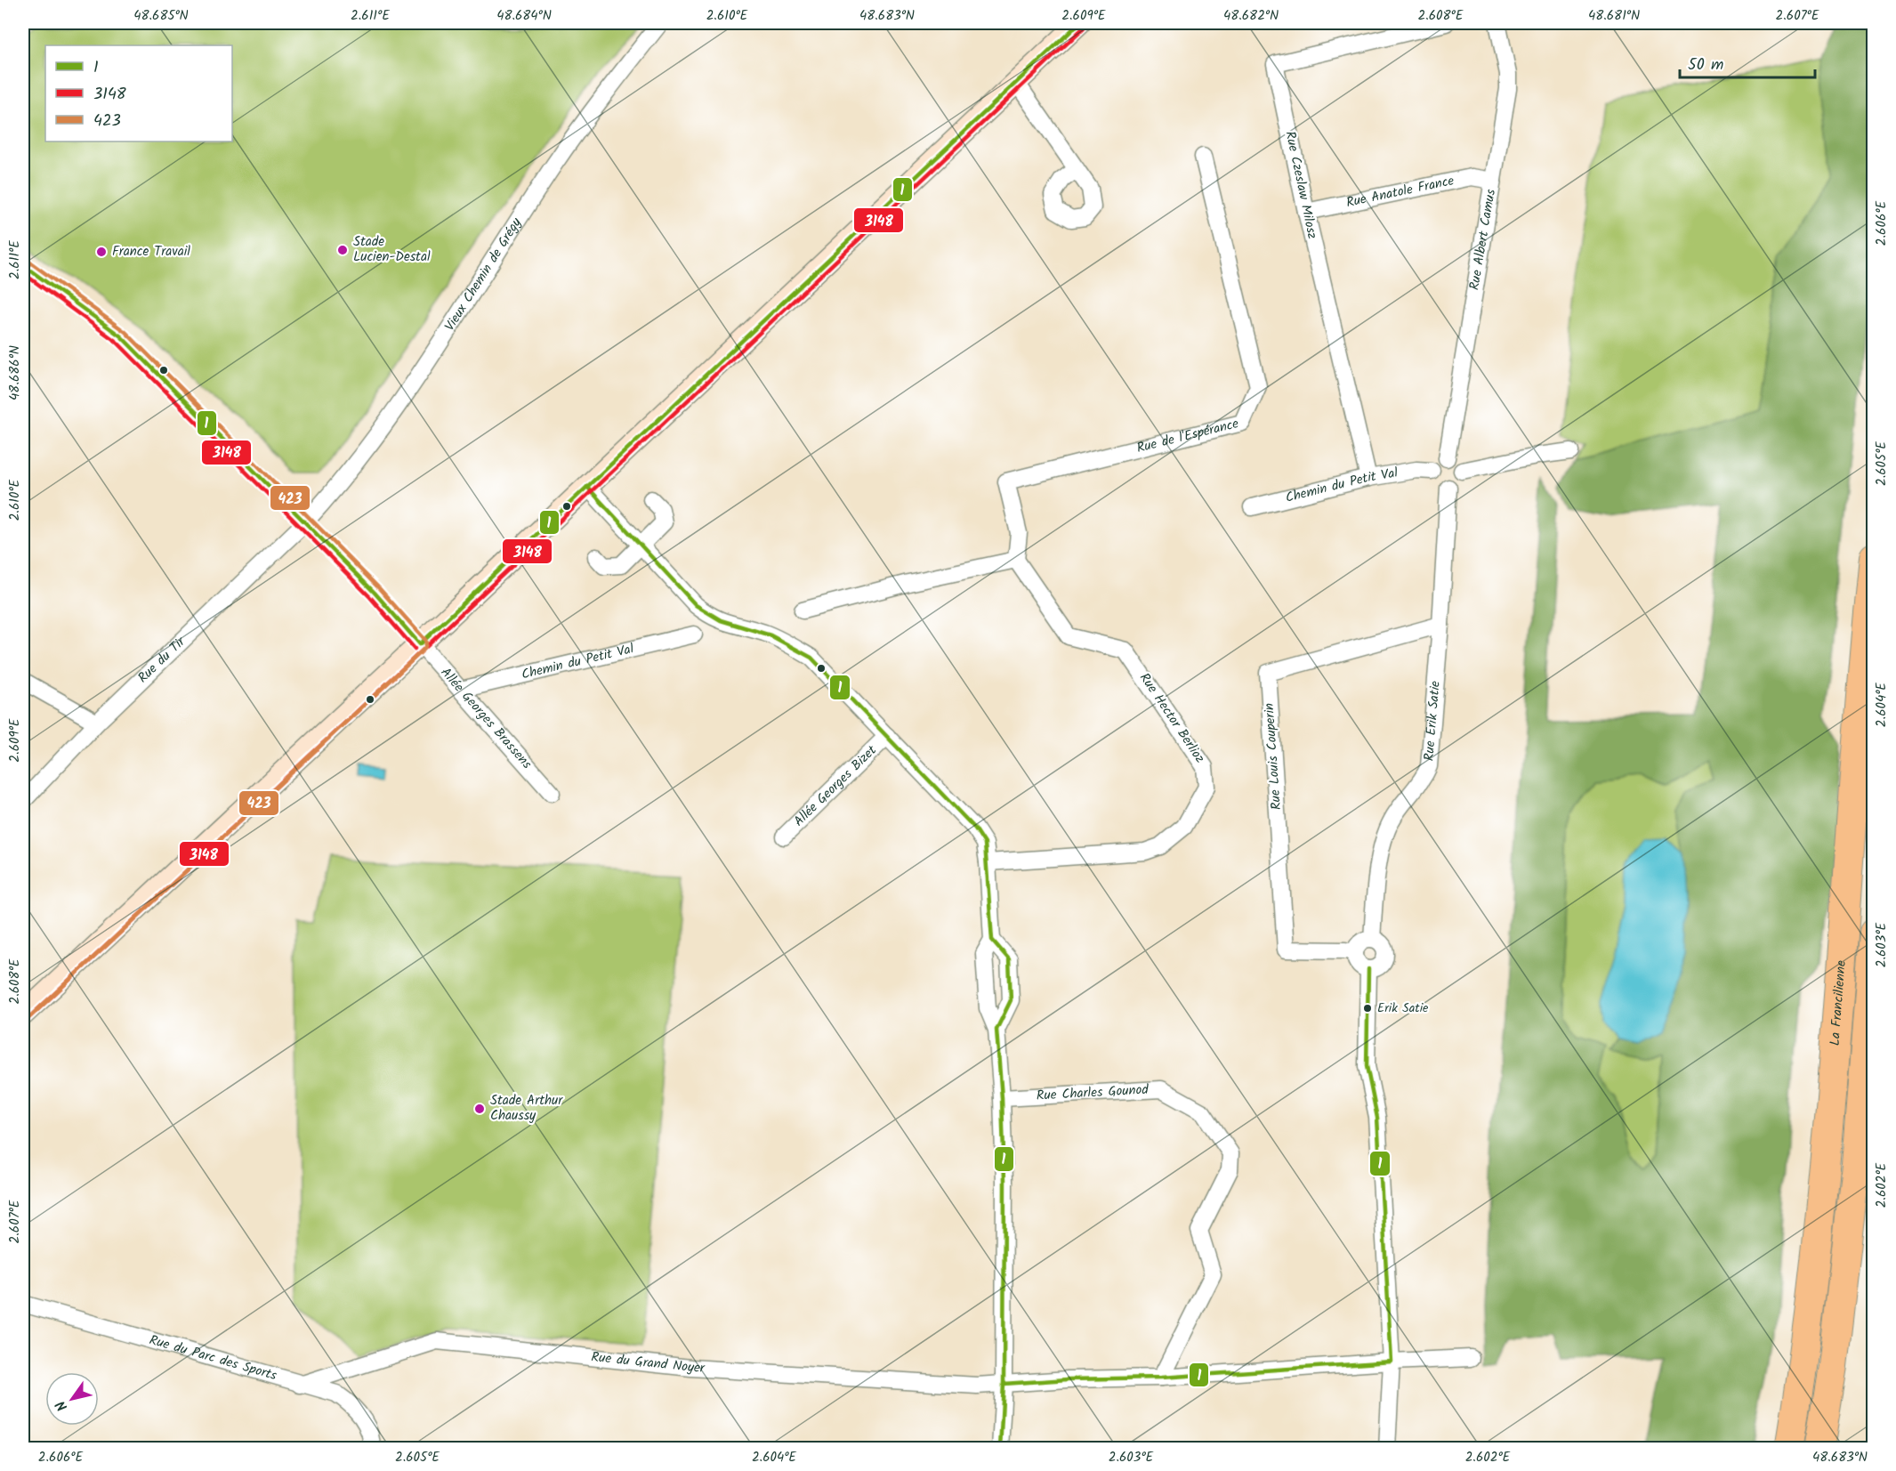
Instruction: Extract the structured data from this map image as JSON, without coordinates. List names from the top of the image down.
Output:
{
  "streets": {
    "highway": ["La Francilienne"],
    "street": [
      "Rue Czeslaw Milosz",
      "Rue Anatole France",
      "Rue Albert Camus",
      "Vieux Chemin de Grégy",
      "Rue de l'Espérance",
      "Chemin du Petit Val",
      "Rue du Tir",
      "Rue Hector Berlioz",
      "Allée Georges Brassens",
      "Rue Erik Satie",
      "Rue Louis Couperin",
      "Allée Georges Bizet",
      "Rue Charles Gounod",
      "Rue du Parc des Sports",
      "Rue du Grand Noyer"
    ]
  },
  "crossings": [
    ["Rue Czeslaw Milosz", "Rue Anatole France"],
    ["Rue Czeslaw Milosz", "Chemin du Petit Val"],
    ["Rue Anatole France", "Rue Albert Camus"],
    ["Rue Albert Camus", "Chemin du Petit Val"],
    ["Rue Albert Camus", "Rue Erik Satie"],
    ["Vieux Chemin de Grégy", "Rue du Tir"],
    ["Vieux Chemin de Grégy", "Allée Georges Brassens"],
    ["Rue de l'Espérance", "Rue Hector Berlioz"],
    ["Chemin du Petit Val", "Allée Georges Brassens"],
    ["Chemin du Petit Val", "Rue Erik Satie"],
    ["Rue du Tir", "Allée Georges Brassens"],
    ["Rue Erik Satie", "Rue Louis Couperin"],
    ["Rue Charles Gounod", "Rue du Grand Noyer"],
    ["Rue du Parc des Sports", "Rue du Grand Noyer"]
  ],
  "places": [
    "Stade Lucien-Destal",
    "France Travail",
    "Erik Satie",
    "Stade Arthur Chaussy"
  ],
  "lines": ["transit line 1", "transit line 3148", "transit line 423"],
  "legend": ["1", "3148", "423"],
  "scale_bar": "50 m",
  "north": "bottom left",
  "coordinates": [
    "48.685°N",
    "2.611°E",
    "48.684°N",
    "2.610°E",
    "48.683°N",
    "2.609°E",
    "48.682°N",
    "2.608°E",
    "48.681°N",
    "2.607°E",
    "2.606°E",
    "48.686°N",
    "2.605°E",
    "2.604°E",
    "2.603°E",
    "2.602°E"
  ]
}
